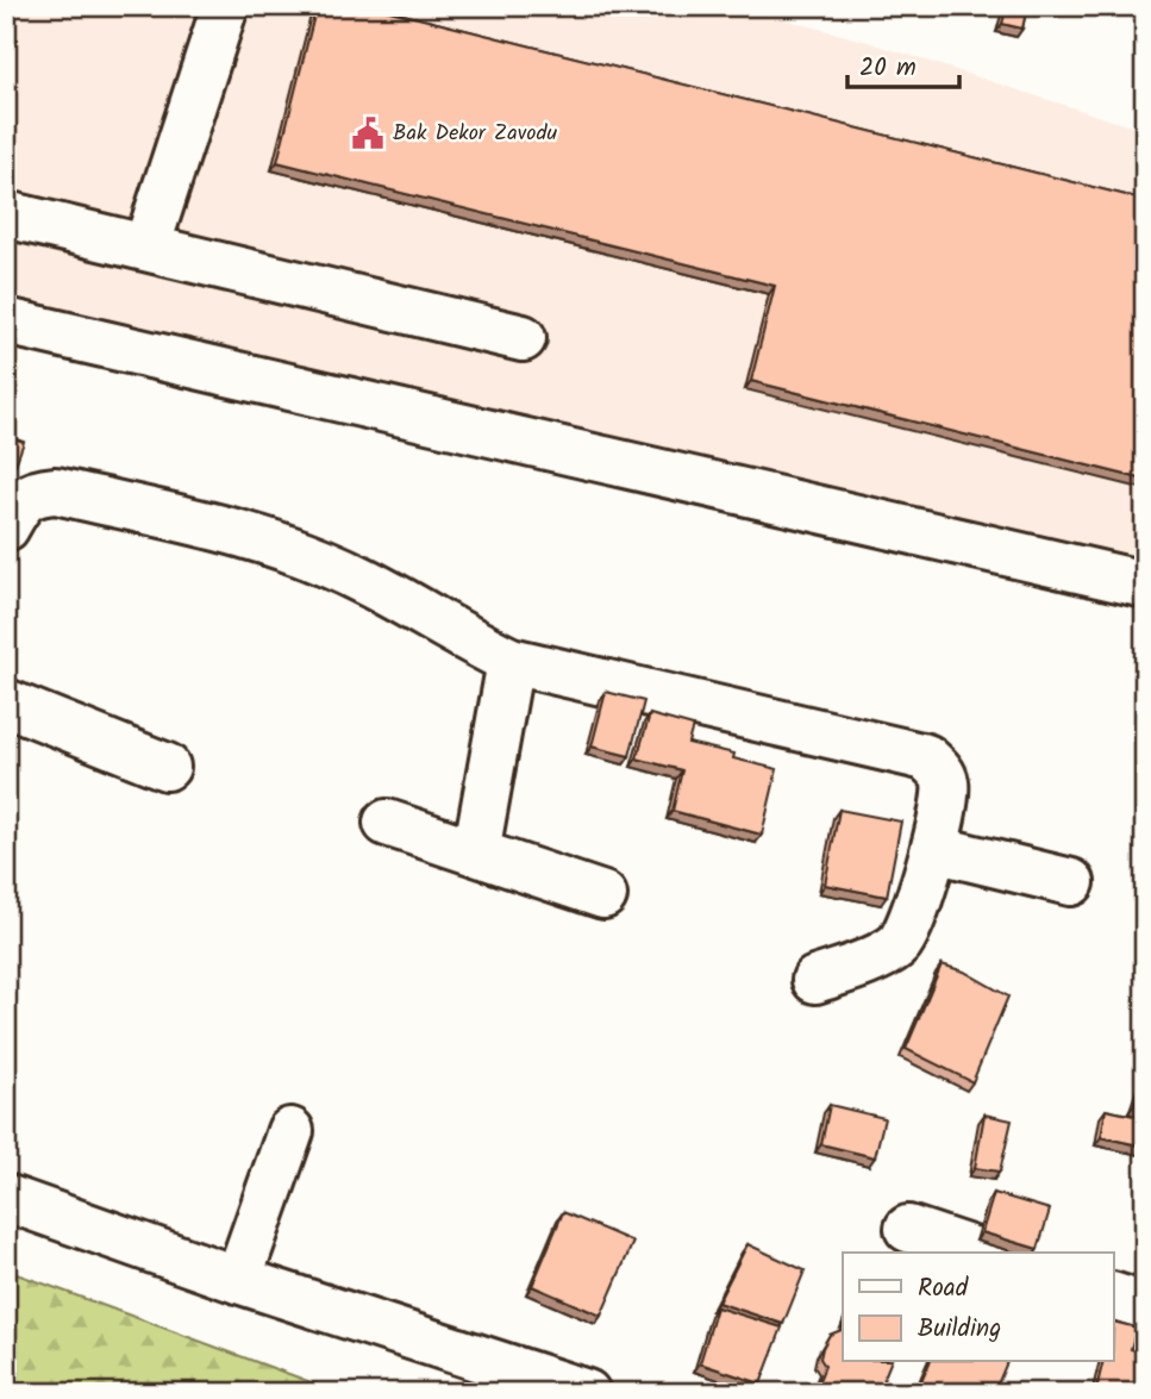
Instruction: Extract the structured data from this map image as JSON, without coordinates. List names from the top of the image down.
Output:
{
  "places": {
    "public building": ["Bak Dekor Zavodu"]
  },
  "legend": ["Road", "Building"],
  "scale_bar": "20 m"
}
